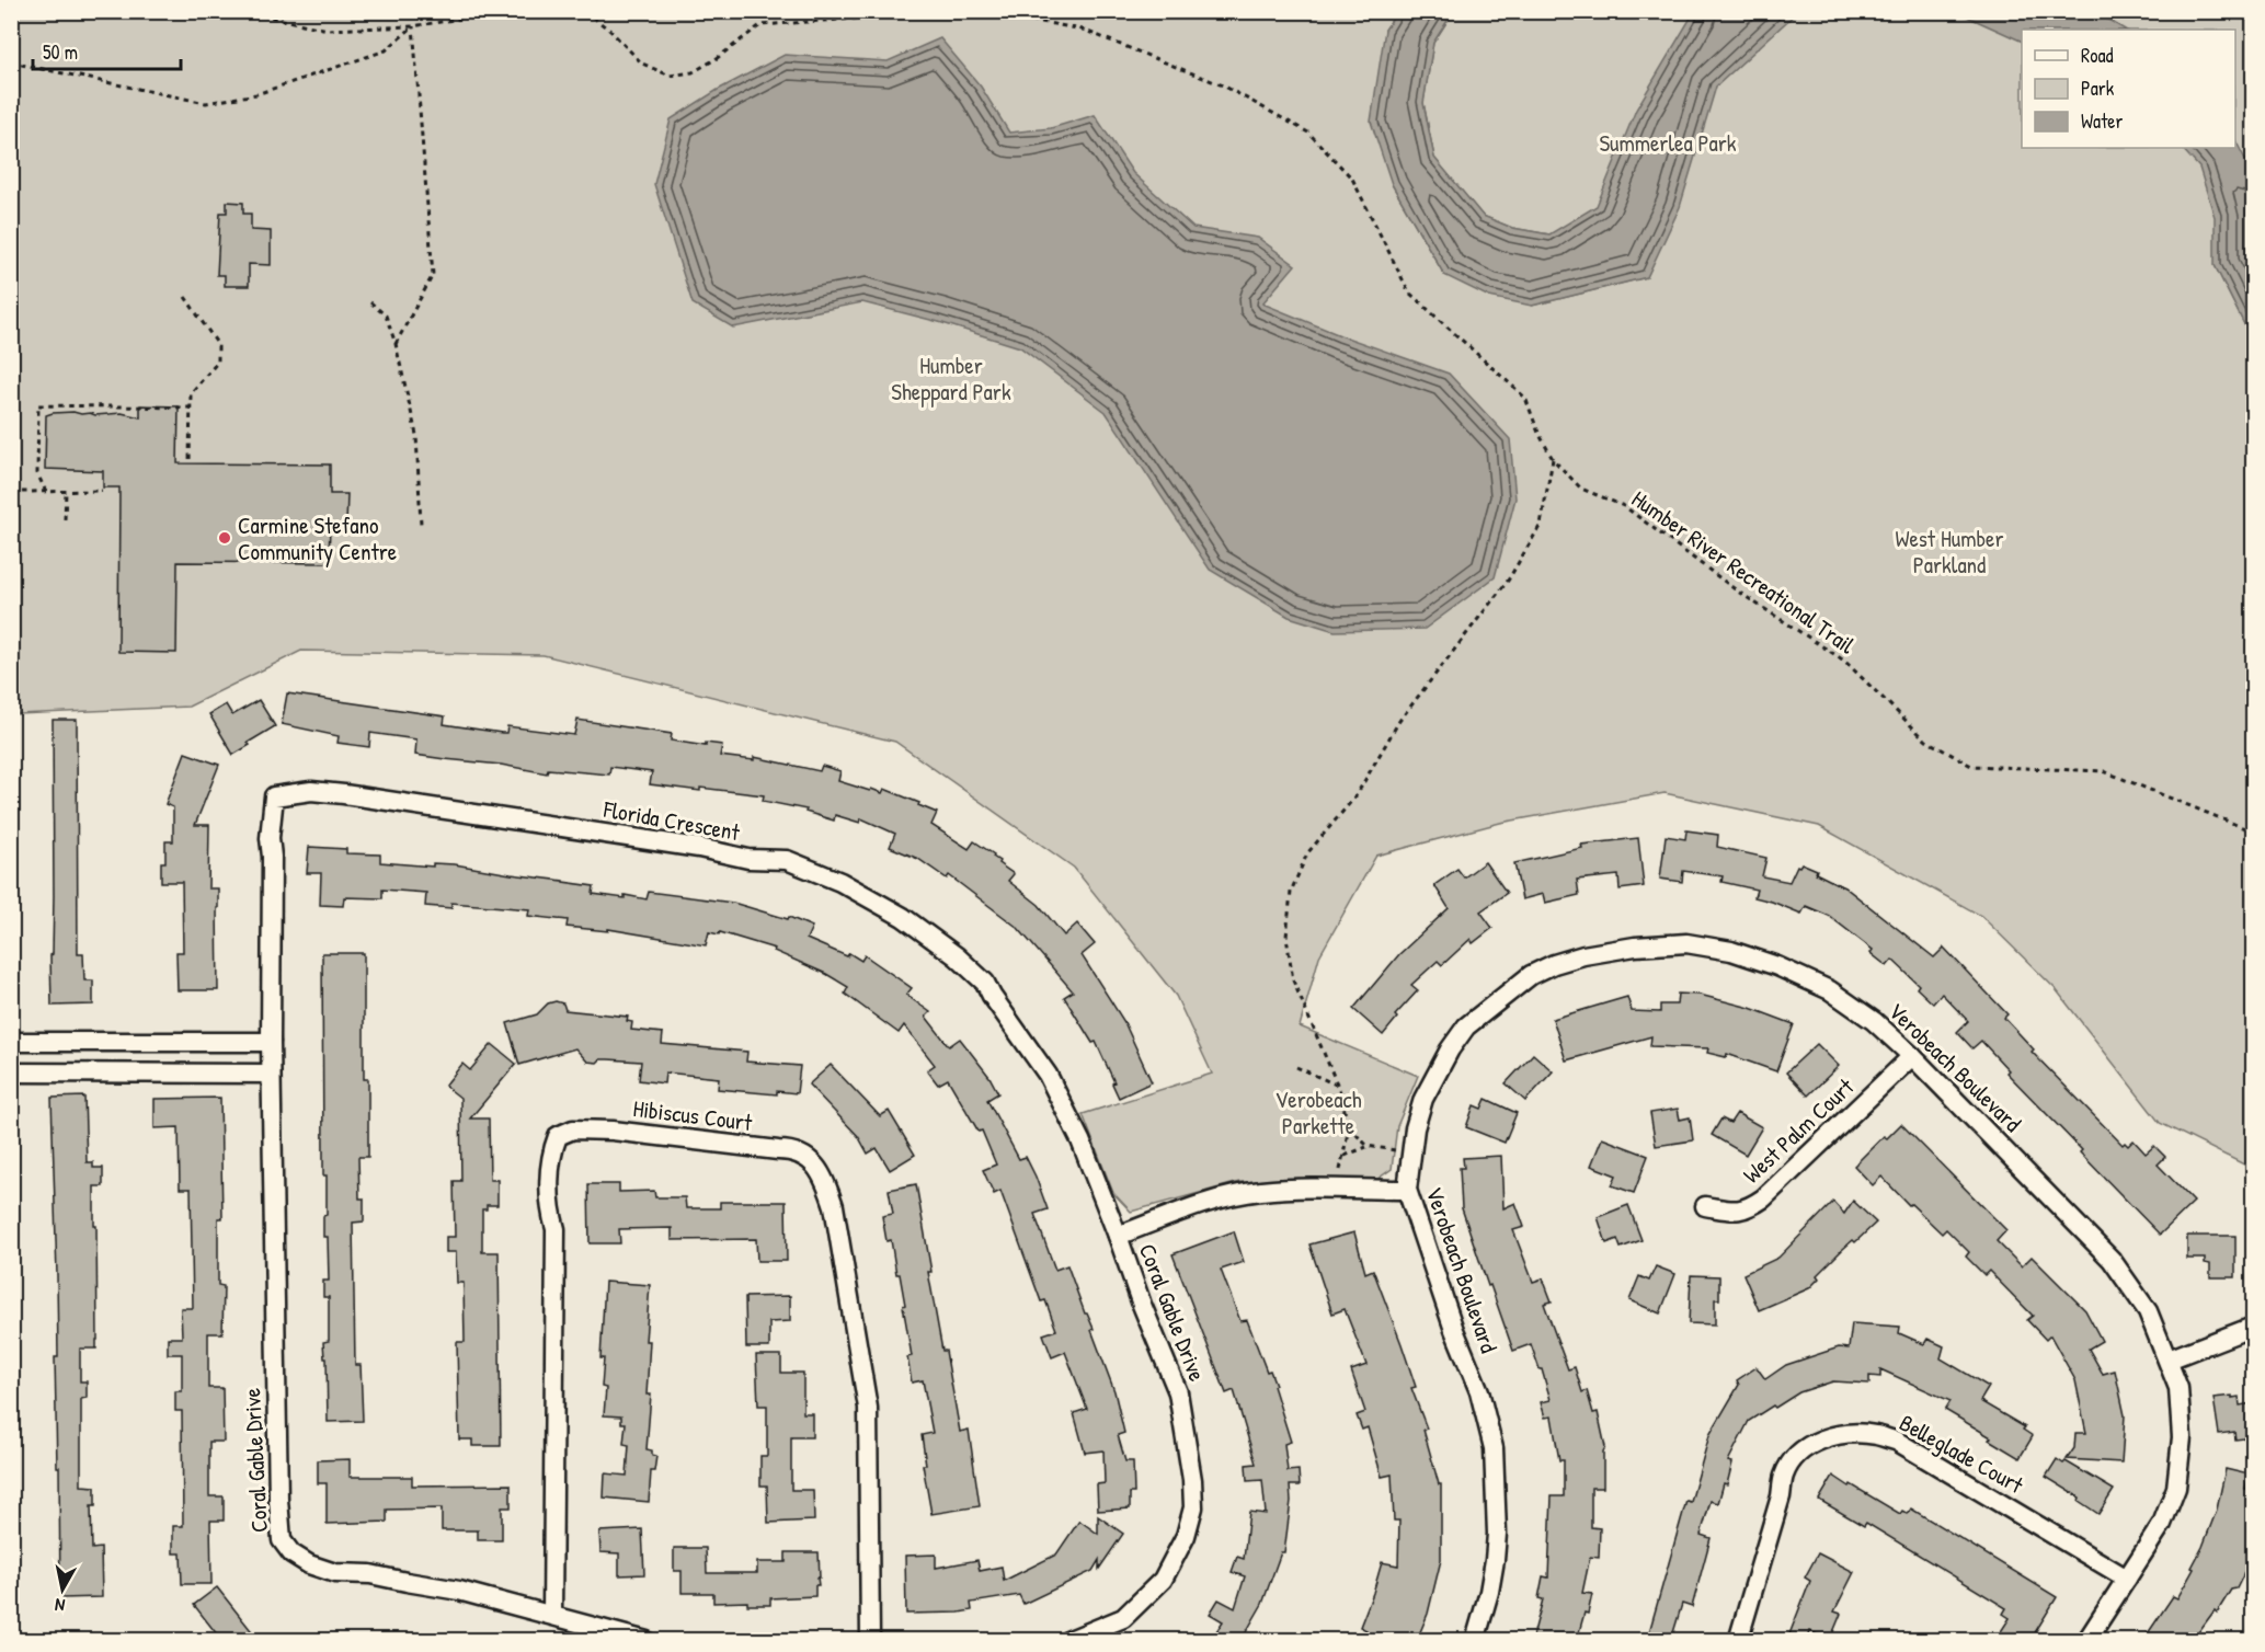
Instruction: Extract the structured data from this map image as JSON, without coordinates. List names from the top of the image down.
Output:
{
  "streets": {
    "street": [
      "Florida Crescent",
      "Verobeach Boulevard",
      "Hibiscus Court",
      "West Palm Court",
      "Coral Gable Drive",
      "Belleglade Court"
    ],
    "path": ["Humber River Recreational Trail"]
  },
  "crossings": [
    ["Florida Crescent", "Coral Gable Drive"],
    ["Verobeach Boulevard", "West Palm Court"],
    ["Verobeach Boulevard", "Coral Gable Drive"],
    ["Verobeach Boulevard", "Belleglade Court"],
    ["Hibiscus Court", "Coral Gable Drive"]
  ],
  "parks": [
    "Summerlea Park",
    "Humber Sheppard Park",
    "West Humber Parkland",
    "Verobeach Parkette"
  ],
  "places": ["Carmine Stefano Community Centre"],
  "legend": ["Road", "Park", "Water"],
  "scale_bar": "50 m",
  "north": "bottom"
}
